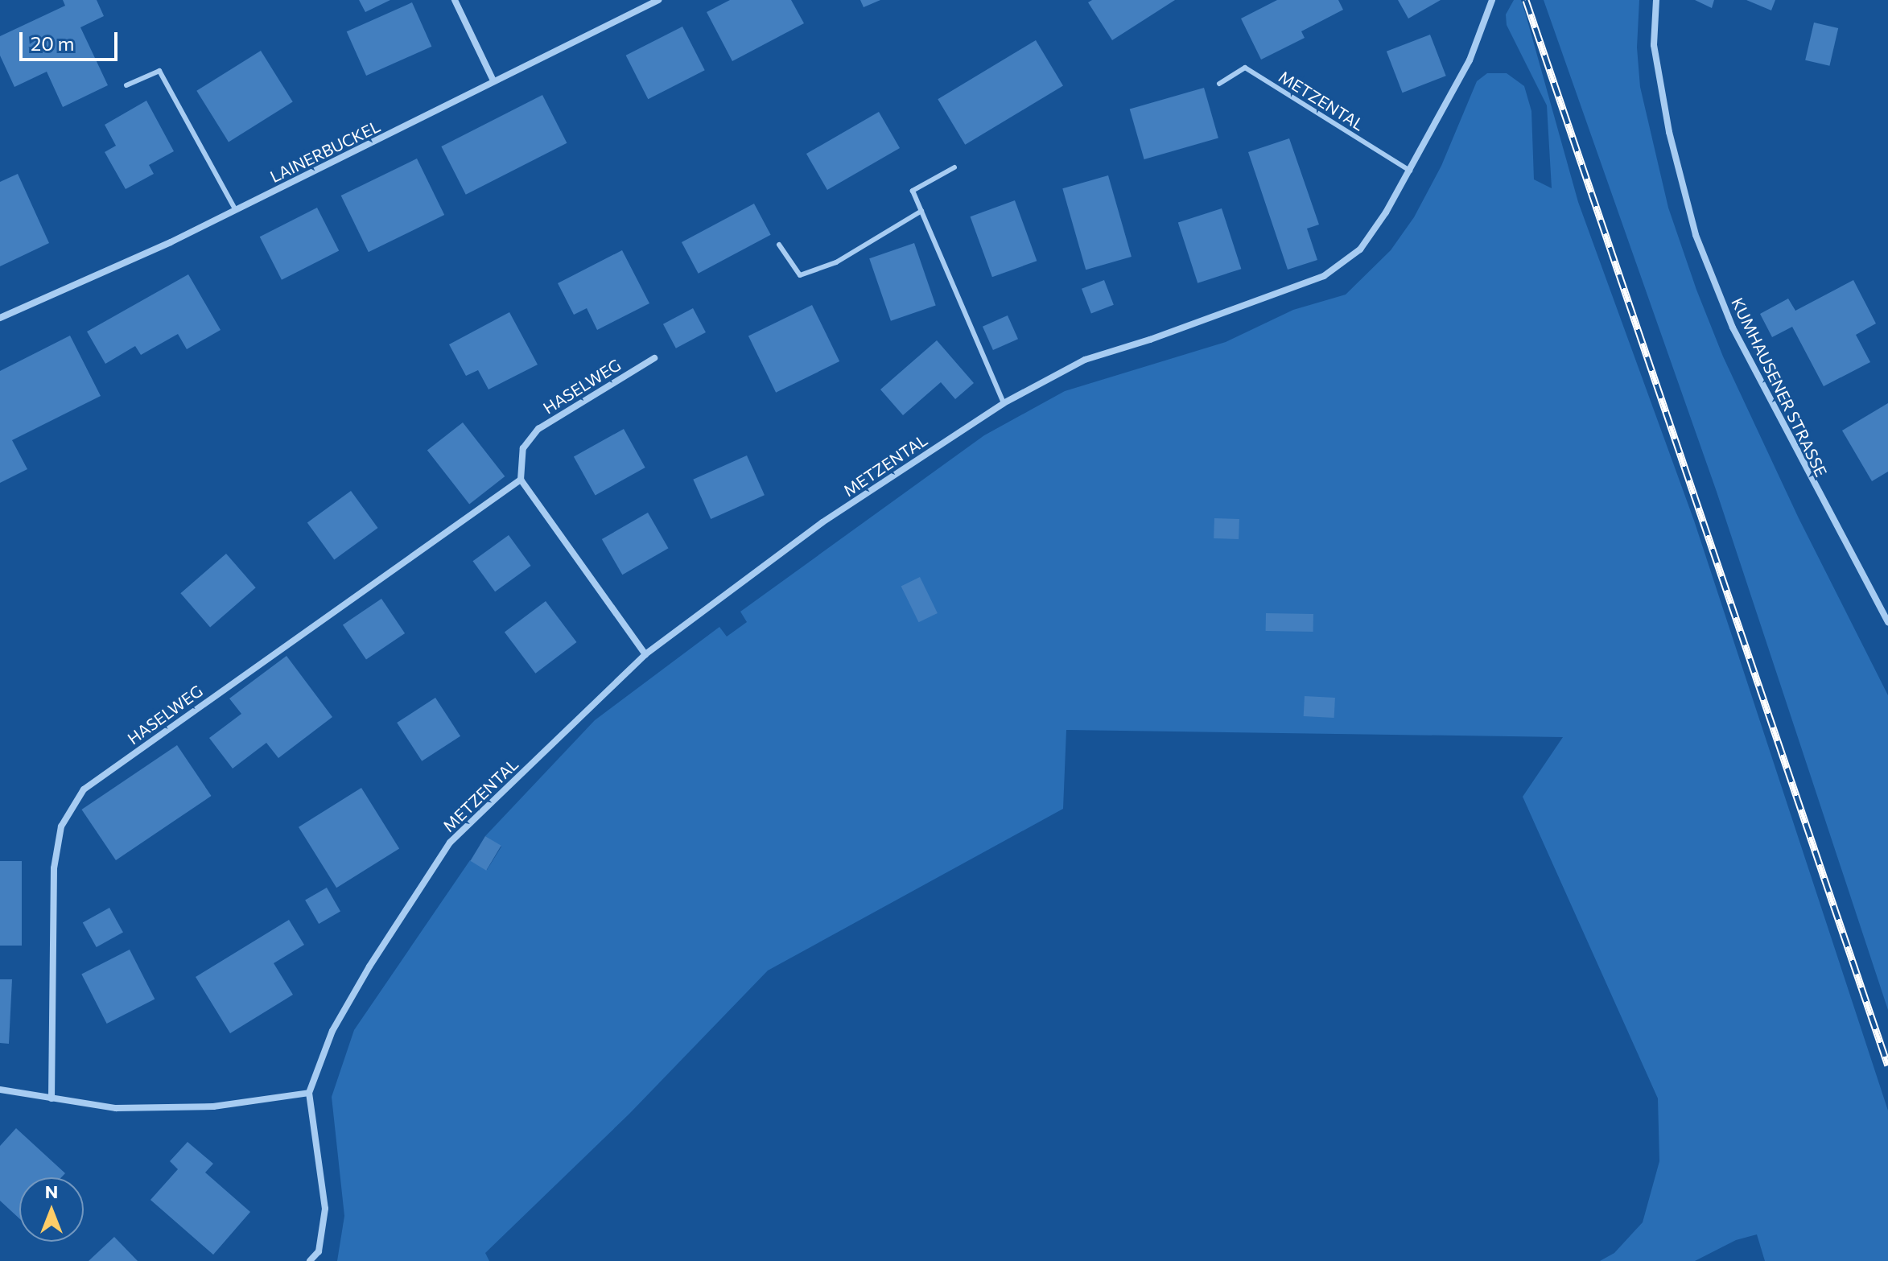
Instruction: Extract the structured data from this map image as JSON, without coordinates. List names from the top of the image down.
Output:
{
  "streets": {
    "street": [
      "METZENTAL",
      "LAINERBUCKEL",
      "HASELWEG",
      "KUMHAUSENER STRASSE"
    ]
  },
  "scale_bar": "20 m",
  "north": "top"
}
